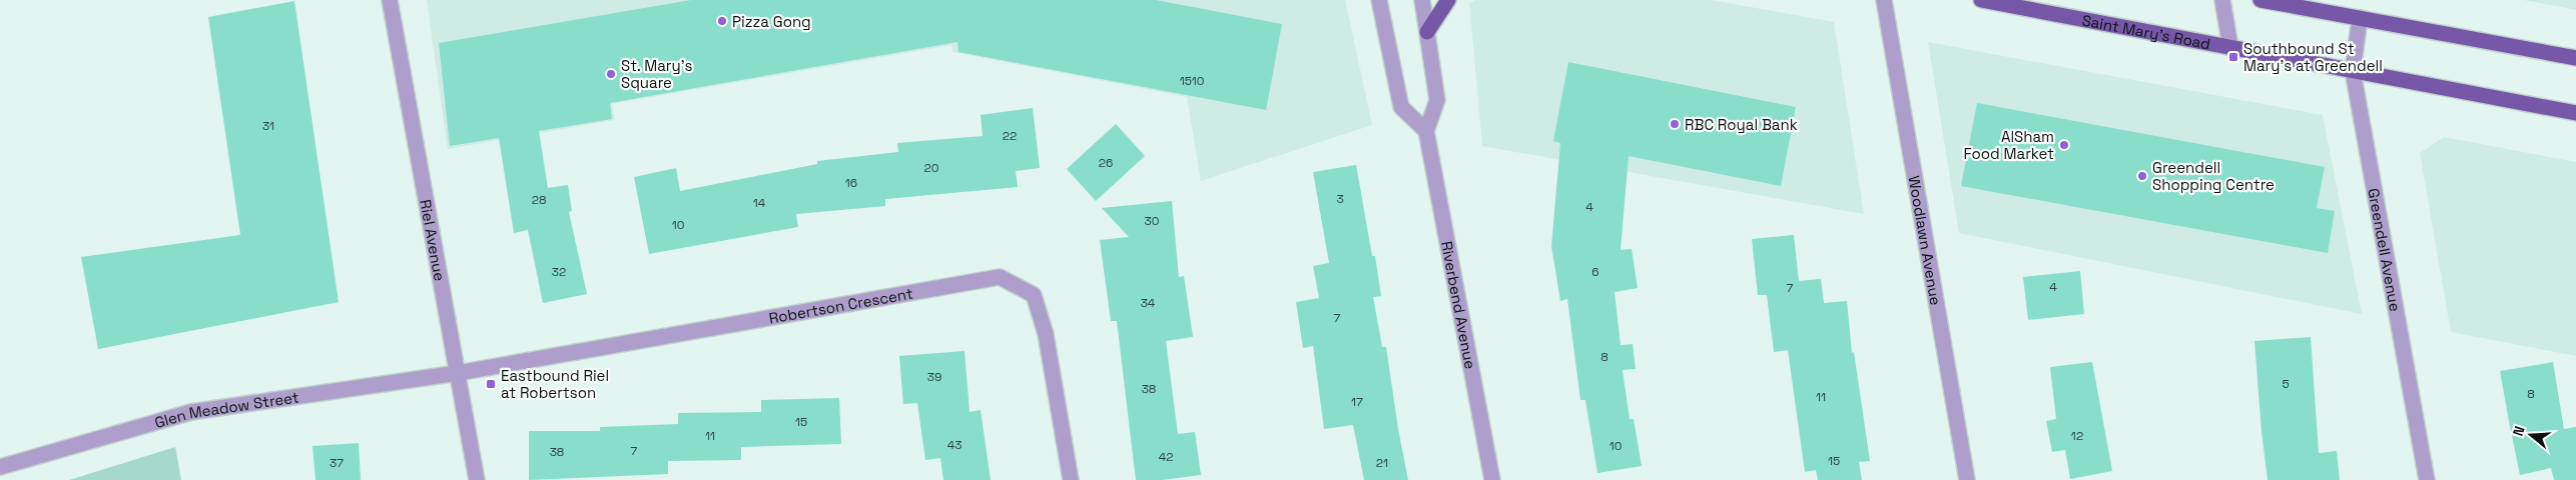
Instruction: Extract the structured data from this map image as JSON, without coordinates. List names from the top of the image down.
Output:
{
  "streets": {
    "main road": ["Saint Mary’s Road"],
    "street": [
      "Riel Avenue",
      "Woodlawn Avenue",
      "Greendell Avenue",
      "Robertson Crescent",
      "Riverbend Avenue",
      "Glen Meadow Street"
    ]
  },
  "crossings": [
    ["Saint Mary’s Road", "Greendell Avenue"],
    ["Riel Avenue", "Robertson Crescent"],
    ["Riel Avenue", "Glen Meadow Street"],
    ["Robertson Crescent", "Glen Meadow Street"]
  ],
  "places": {
    "other": [
      "Pizza Gong",
      "St. Mary's Square",
      "RBC Royal Bank",
      "AlSham Food Market",
      "Greendell Shopping Centre"
    ],
    "transit": ["Southbound St Mary's at Greendell", "Eastbound Riel at Robertson"]
  },
  "house_numbers": [
    "1510",
    "31",
    "22",
    "26",
    "20",
    "16",
    "3",
    "28",
    "14",
    "4",
    "30",
    "10",
    "32",
    "6",
    "4",
    "7",
    "34",
    "7",
    "8",
    "39",
    "5",
    "38",
    "8",
    "11",
    "17",
    "15",
    "11",
    "12",
    "43",
    "10",
    "7",
    "38",
    "42",
    "15",
    "37",
    "21"
  ],
  "north": "left"
}
